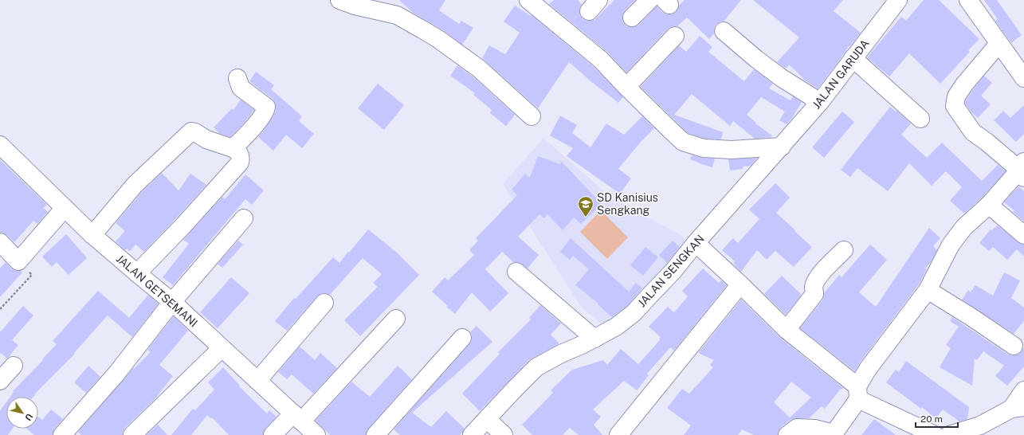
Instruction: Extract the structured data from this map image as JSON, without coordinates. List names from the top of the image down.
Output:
{
  "streets": {
    "street": ["JALAN GARUDA", "JALAN SENGKAN", "JALAN GETSEMANI"]
  },
  "crossings": [
    ["JALAN GARUDA", "JALAN SENGKAN"]
  ],
  "places": {
    "school or university": ["SD Kanisius Sengkang"]
  },
  "scale_bar": "20 m",
  "north": "bottom right"
}
